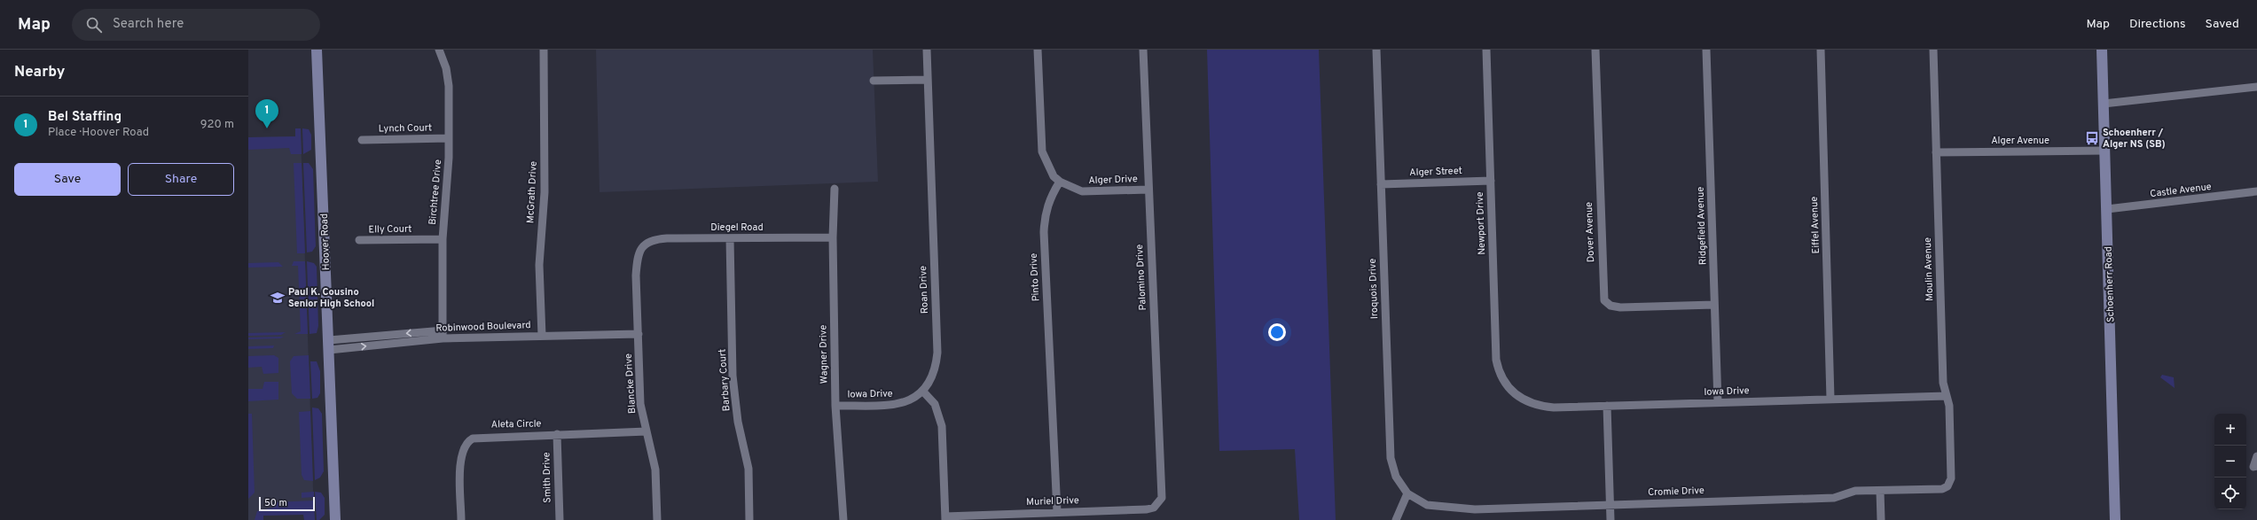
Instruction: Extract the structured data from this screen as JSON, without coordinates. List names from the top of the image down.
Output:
{
  "streets": {
    "main road": ["Hoover Road", "Schoenherr Road"],
    "street": [
      "Lynch Court",
      "Alger Avenue",
      "Alger Street",
      "Alger Drive",
      "Castle Avenue",
      "Birchtree Drive",
      "McGrath Drive",
      "Newport Drive",
      "Eiffel Avenue",
      "Ridgefield Avenue",
      "Diegel Road",
      "Elly Court",
      "Dover Avenue",
      "Moulin Avenue",
      "Pinto Drive",
      "Palomino Drive",
      "Iroquois Drive",
      "Roan Drive",
      "Robinwood Boulevard",
      "Wagner Drive",
      "Barbary Court",
      "Blancke Drive",
      "Iowa Drive",
      "Aleta Circle",
      "Smith Drive",
      "Cromie Drive",
      "Muriel Drive"
    ]
  },
  "crossings": [
    ["Lynch Court", "Birchtree Drive"],
    ["Alger Avenue", "Moulin Avenue"],
    ["Alger Avenue", "Schoenherr Road"],
    ["Alger Street", "Newport Drive"],
    ["Alger Street", "Iroquois Drive"],
    ["Alger Drive", "Pinto Drive"],
    ["Alger Drive", "Palomino Drive"],
    ["Castle Avenue", "Schoenherr Road"],
    ["Birchtree Drive", "Elly Court"],
    ["Birchtree Drive", "Robinwood Boulevard"],
    ["McGrath Drive", "Robinwood Boulevard"],
    ["Newport Drive", "Iowa Drive"],
    ["Eiffel Avenue", "Iowa Drive"],
    ["Ridgefield Avenue", "Dover Avenue"],
    ["Ridgefield Avenue", "Iowa Drive"],
    ["Diegel Road", "Wagner Drive"],
    ["Diegel Road", "Barbary Court"],
    ["Diegel Road", "Blancke Drive"],
    ["Hoover Road", "Robinwood Boulevard"],
    ["Moulin Avenue", "Iowa Drive"],
    ["Moulin Avenue", "Cromie Drive"],
    ["Pinto Drive", "Muriel Drive"],
    ["Palomino Drive", "Muriel Drive"],
    ["Iroquois Drive", "Cromie Drive"],
    ["Roan Drive", "Iowa Drive"],
    ["Robinwood Boulevard", "Blancke Drive"],
    ["Wagner Drive", "Iowa Drive"],
    ["Blancke Drive", "Aleta Circle"],
    ["Aleta Circle", "Smith Drive"]
  ],
  "places": {
    "bus stop": ["Schoenherr / Alger NS (SB)"],
    "school or university": ["Paul K. Cousino Senior High School"]
  },
  "scale_bar": "50 m",
  "page": {
    "header": "Map",
    "search": "Search here",
    "nav": ["Map", "Directions", "Saved"],
    "heading": "Nearby",
    "list": [
      {
        "mark": "1",
        "name": "Bel Staffing",
        "note": "Place · Hoover Road",
        "value": "920 m"
      }
    ],
    "pins": "1",
    "buttons": ["Save", "Share"],
    "map_buttons": ["+", "−"],
    "scale": "50 m"
  }
}
